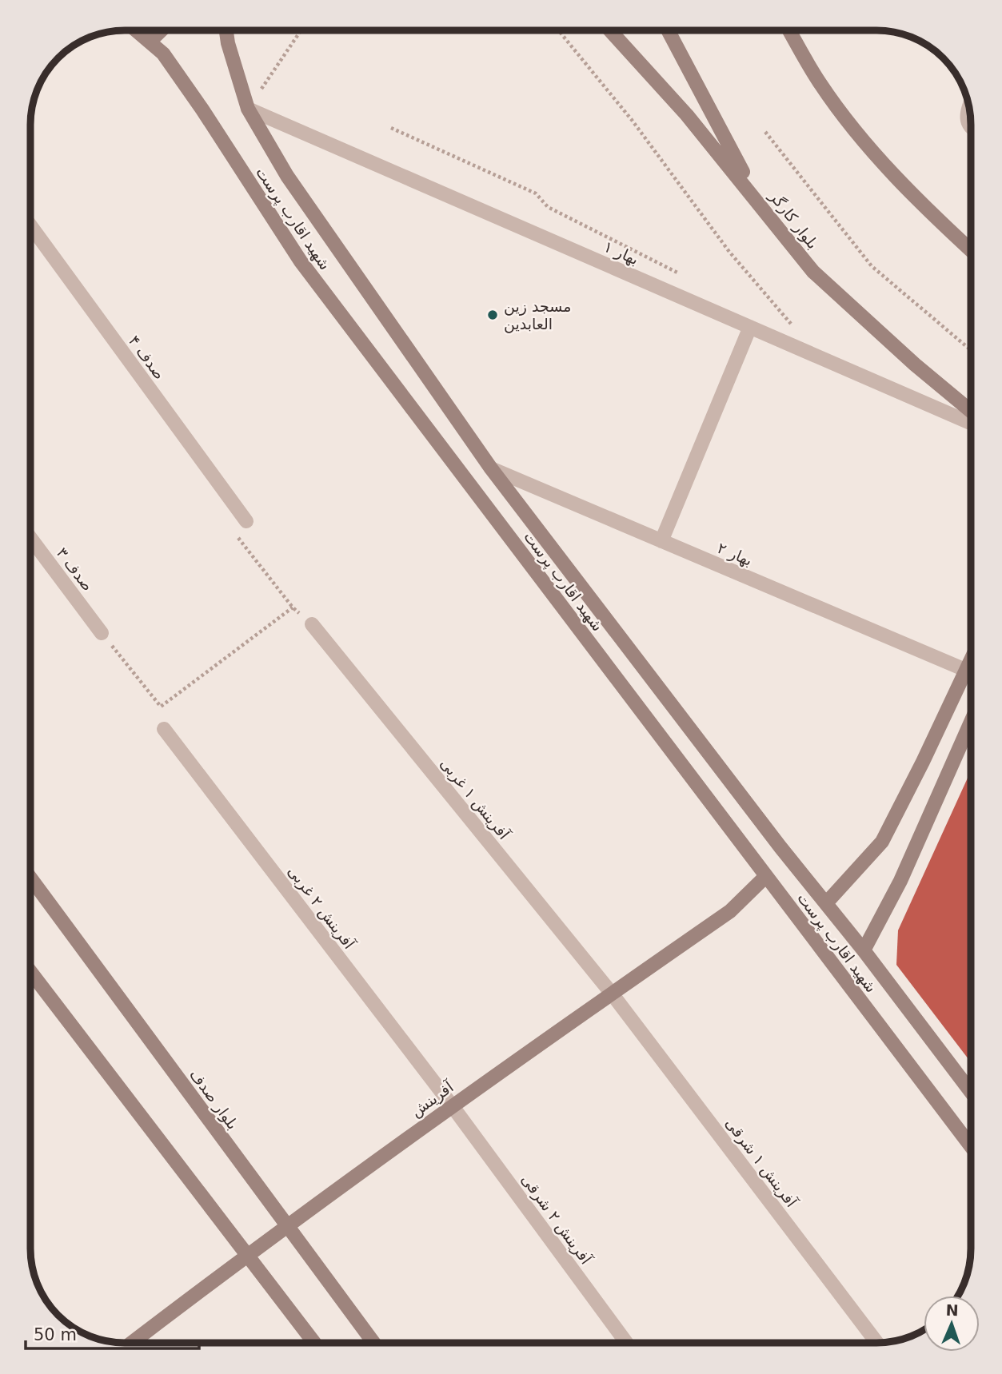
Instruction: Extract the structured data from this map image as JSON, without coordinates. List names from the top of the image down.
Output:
{
  "streets": {
    "main road": [
      "شهید اقارب پرست",
      "بلوار کارگر",
      "بلوار صدف",
      "آفرینش"
    ],
    "street": [
      "بهار ۱",
      "صدف ۴",
      "بهار ۲",
      "صدف ۳",
      "آفرینش ۱ غربی",
      "آفرینش ۲ غربی",
      "آفرینش ۱ شرقی",
      "آفرینش ۲ شرقی"
    ]
  },
  "crossings": [
    ["شهید اقارب پرست", "بهار ۱"],
    ["شهید اقارب پرست", "بهار ۲"],
    ["شهید اقارب پرست", "آفرینش"],
    ["آفرینش ۱ غربی", "آفرینش"],
    ["آفرینش ۱ غربی", "آفرینش ۱ شرقی"],
    ["آفرینش ۲ غربی", "آفرینش"],
    ["آفرینش ۲ غربی", "آفرینش ۲ شرقی"],
    ["بلوار صدف", "آفرینش"],
    ["آفرینش", "آفرینش ۱ شرقی"],
    ["آفرینش", "آفرینش ۲ شرقی"]
  ],
  "places": ["مسجد زین العابدین"],
  "scale_bar": "50 m",
  "north": "top"
}
